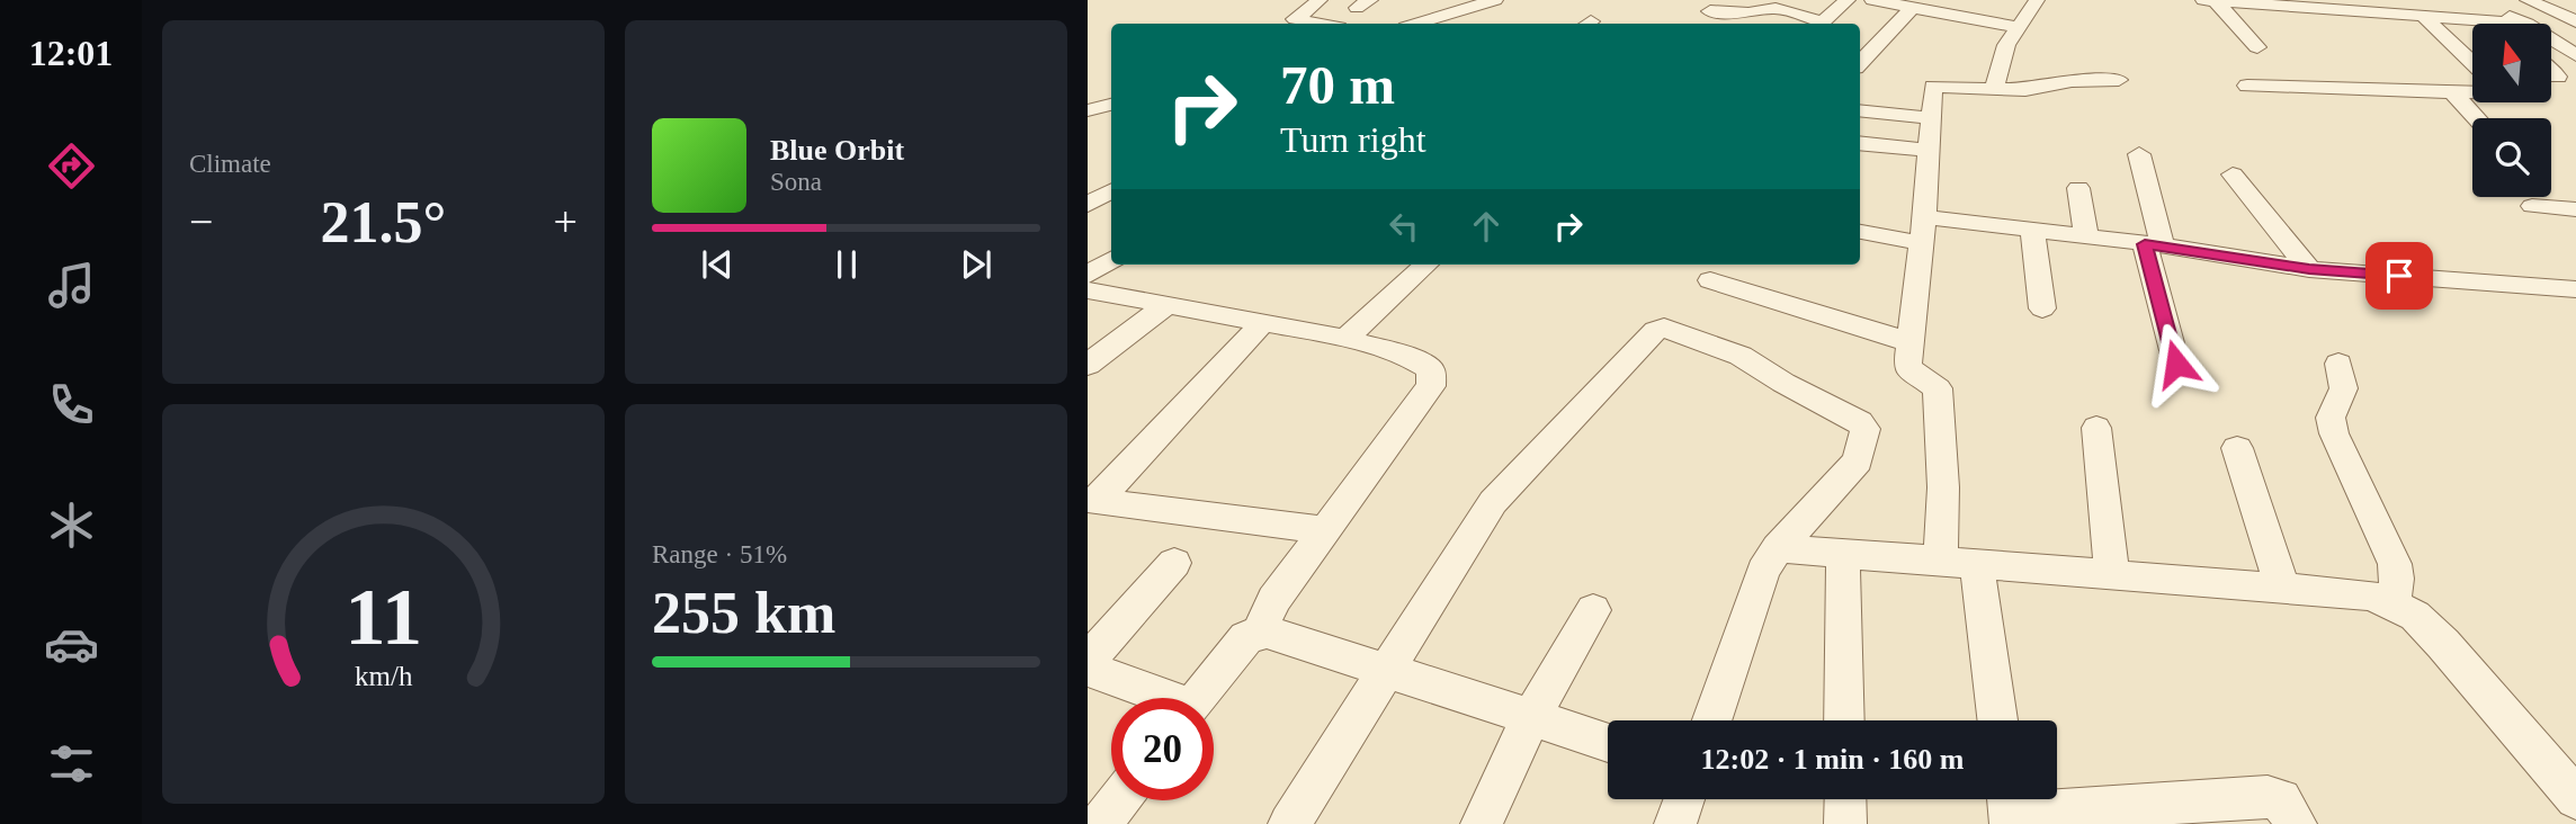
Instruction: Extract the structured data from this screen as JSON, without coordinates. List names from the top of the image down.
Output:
{
  "north": "top",
  "page": {
    "tabs": "12:01",
    "tile": [
      "Climate",
      ["Range · 51%", "255 km"]
    ],
    "turn": ["70 m", "Turn right"],
    "song": ["Blue Orbit", "Sona"],
    "heat": ["−", "21.5°", "+"],
    "limit": "20",
    "trip": "12:02 · 1 min · 160 m",
    "gauge": ["11", "km/h"]
  }
}
